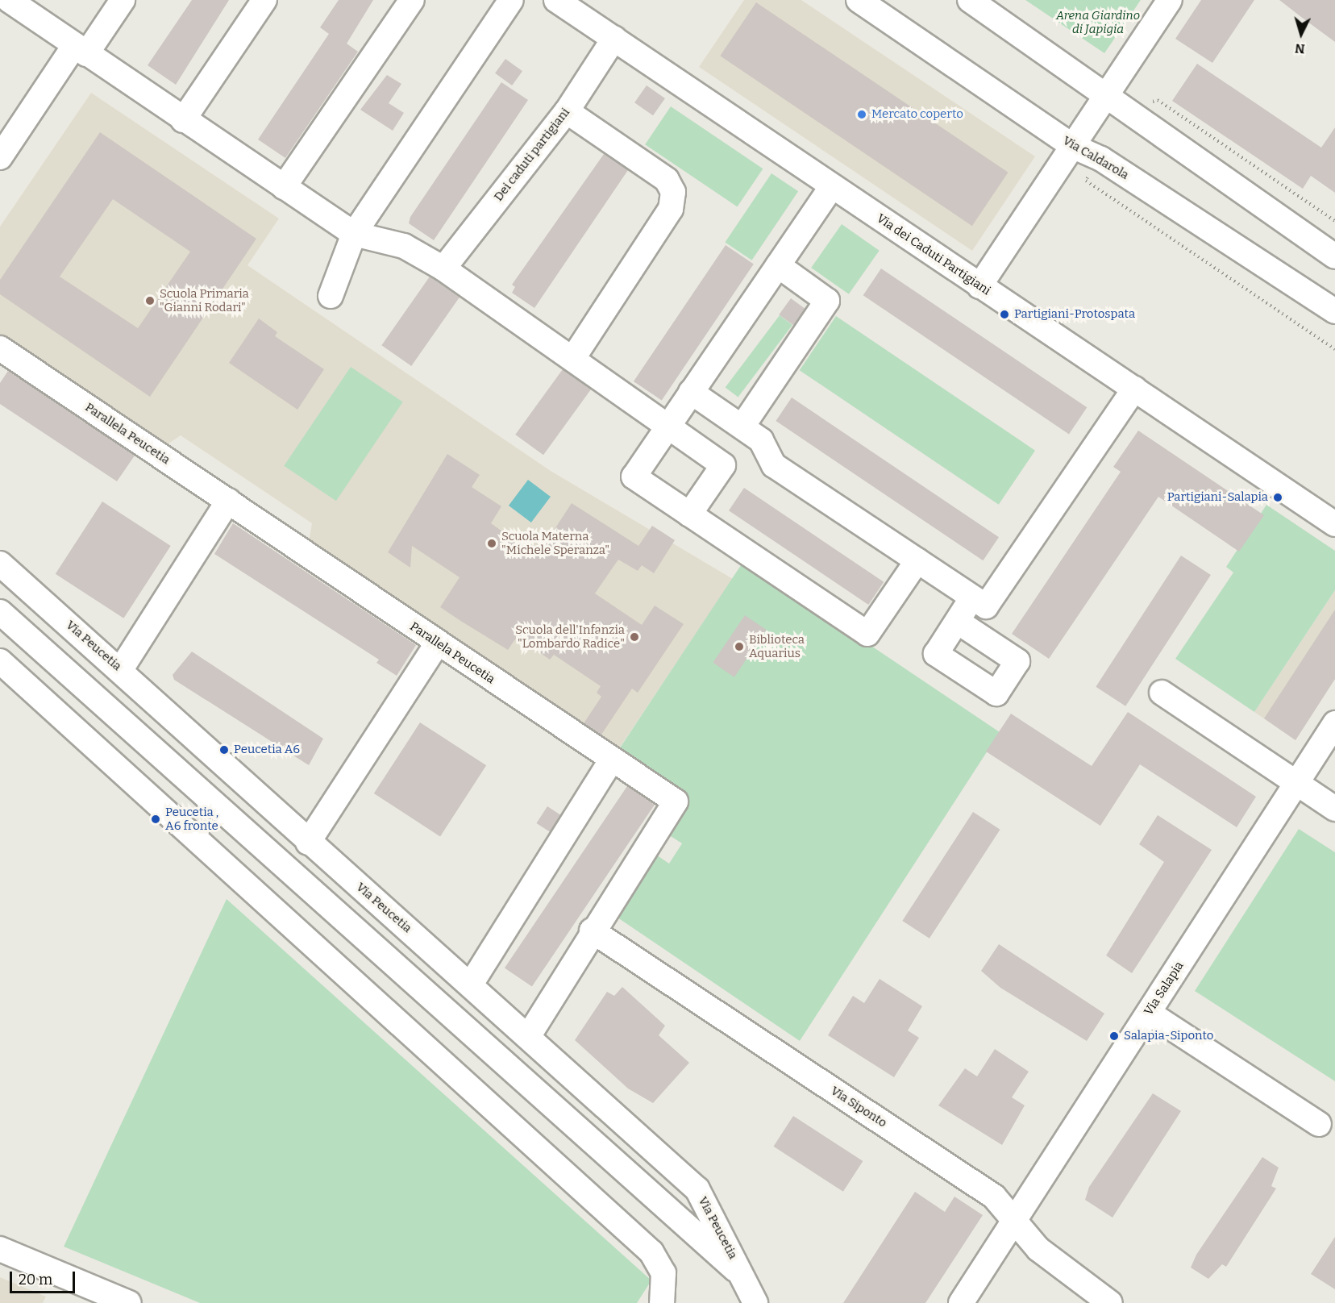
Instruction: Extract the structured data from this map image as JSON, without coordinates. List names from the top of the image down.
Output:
{
  "streets": {
    "street": [
      "Dei caduti partigiani",
      "Via Caldarola",
      "Via dei Caduti Partigiani",
      "Parallela Peucetia",
      "Via Peucetia",
      "Via Salapia",
      "Via Siponto"
    ]
  },
  "crossings": [
    ["Dei caduti partigiani", "Via dei Caduti Partigiani"],
    ["Parallela Peucetia", "Via Peucetia"],
    ["Parallela Peucetia", "Via Siponto"],
    ["Via Salapia", "Via Siponto"]
  ],
  "parks": ["Arena Giardino di Japigia"],
  "places": [
    "Mercato coperto",
    "Scuola Primaria \"Gianni Rodari\"",
    "Partigiani-Protospata",
    "Partigiani-Salapia",
    "Scuola Materna \"Michele Speranza\"",
    "Scuola dell'Infanzia \"Lombardo Radice\"",
    "Biblioteca Aquarius",
    "Peucetia A6",
    "Peucetia , A6 fronte",
    "Salapia-Siponto"
  ],
  "scale_bar": "20 m",
  "north": "bottom"
}
